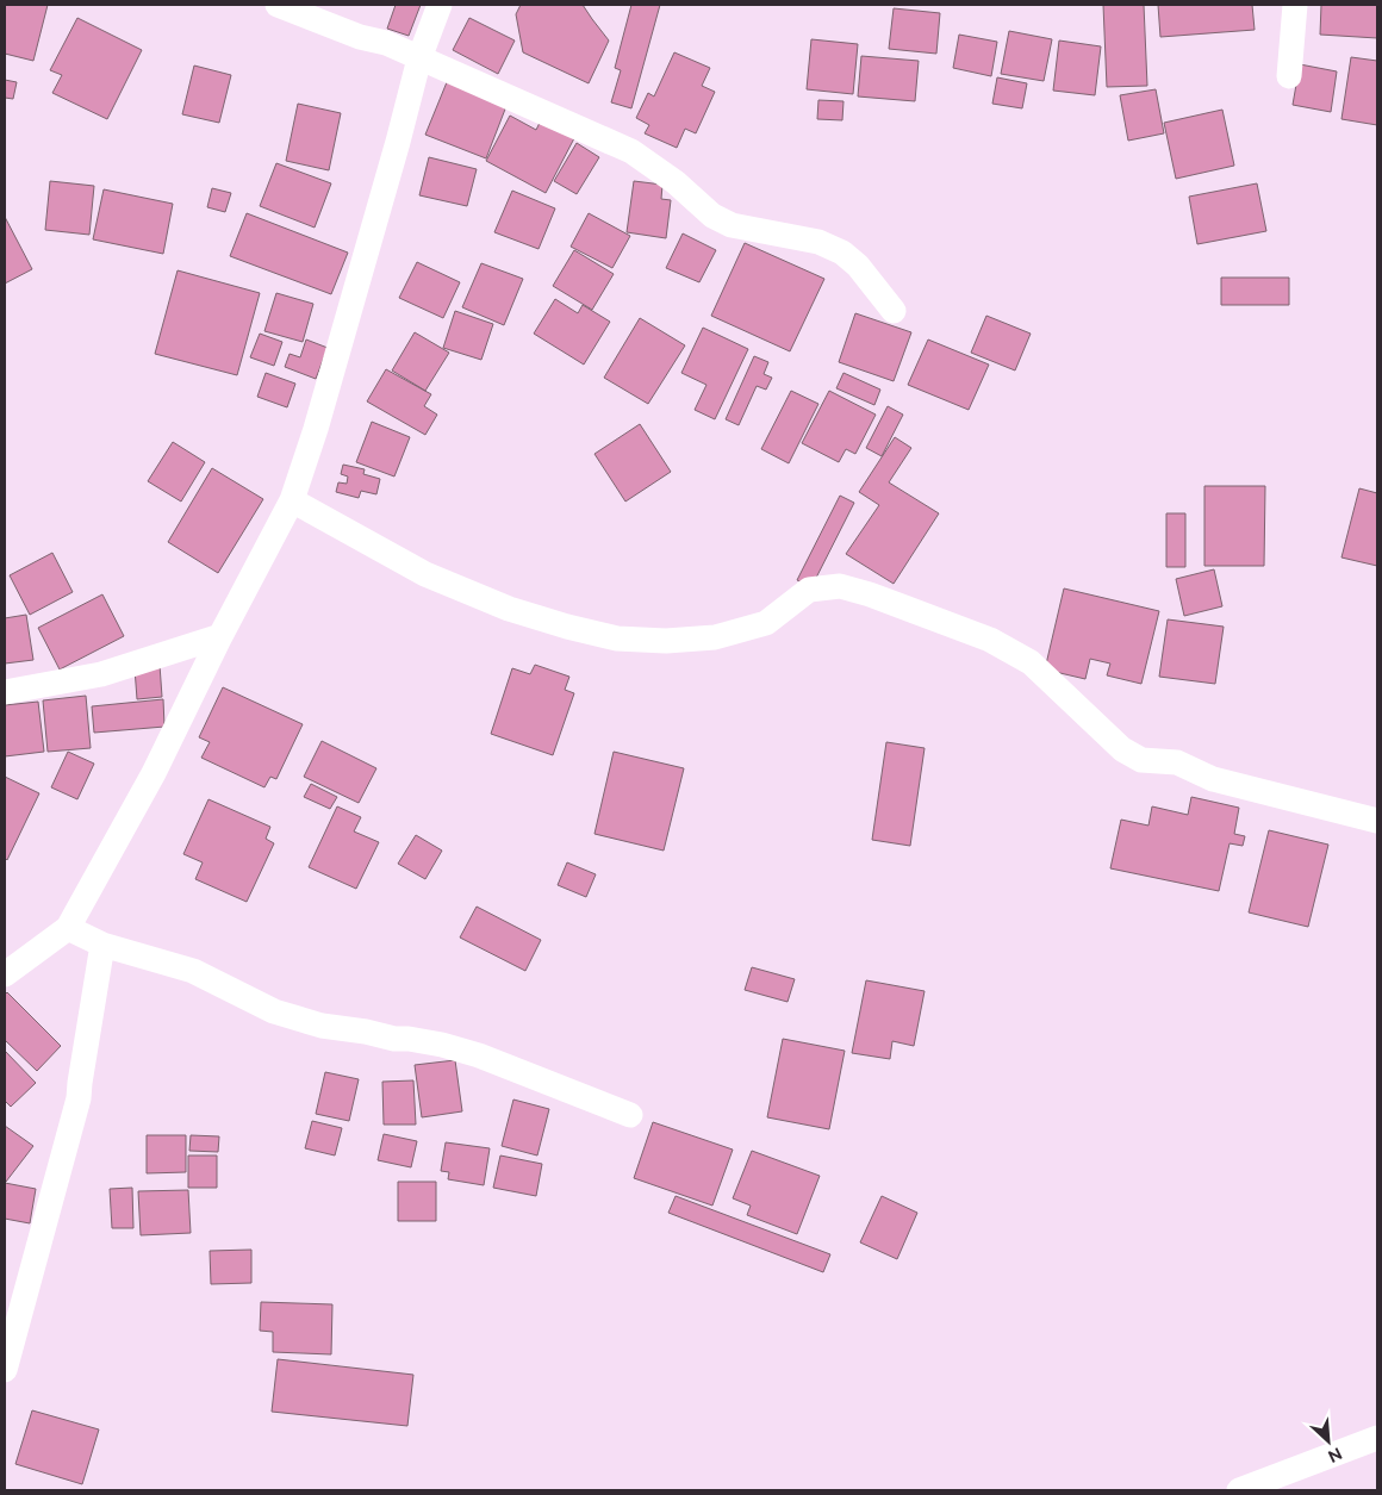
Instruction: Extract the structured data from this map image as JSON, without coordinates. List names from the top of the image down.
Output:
{
  "north": "bottom right"
}
